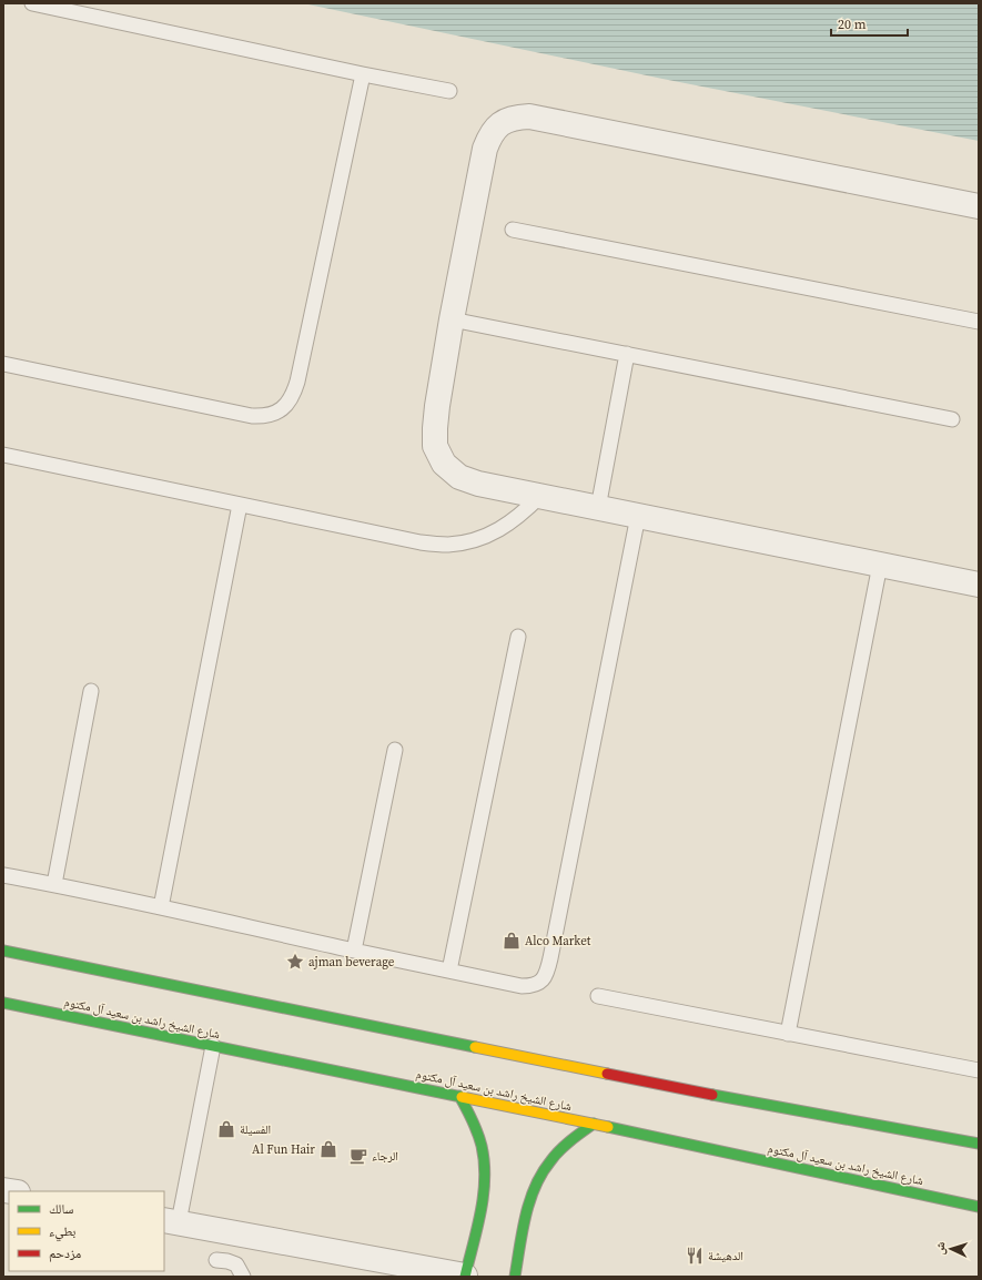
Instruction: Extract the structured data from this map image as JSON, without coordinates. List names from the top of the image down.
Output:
{
  "streets": {
    "main road": ["شارع الشيخ راشد بن سعيد آل مكتوم"]
  },
  "places": {
    "shop": ["Alco Market", "الفسيلة", "Al Fun Hair"],
    "place": ["ajman beverage"],
    "cafe": ["الرجاء"],
    "restaurant": ["الدهيشة"]
  },
  "legend": ["سالك", "بطيء", "مزدحم"],
  "scale_bar": "20 m",
  "north": "left"
}
